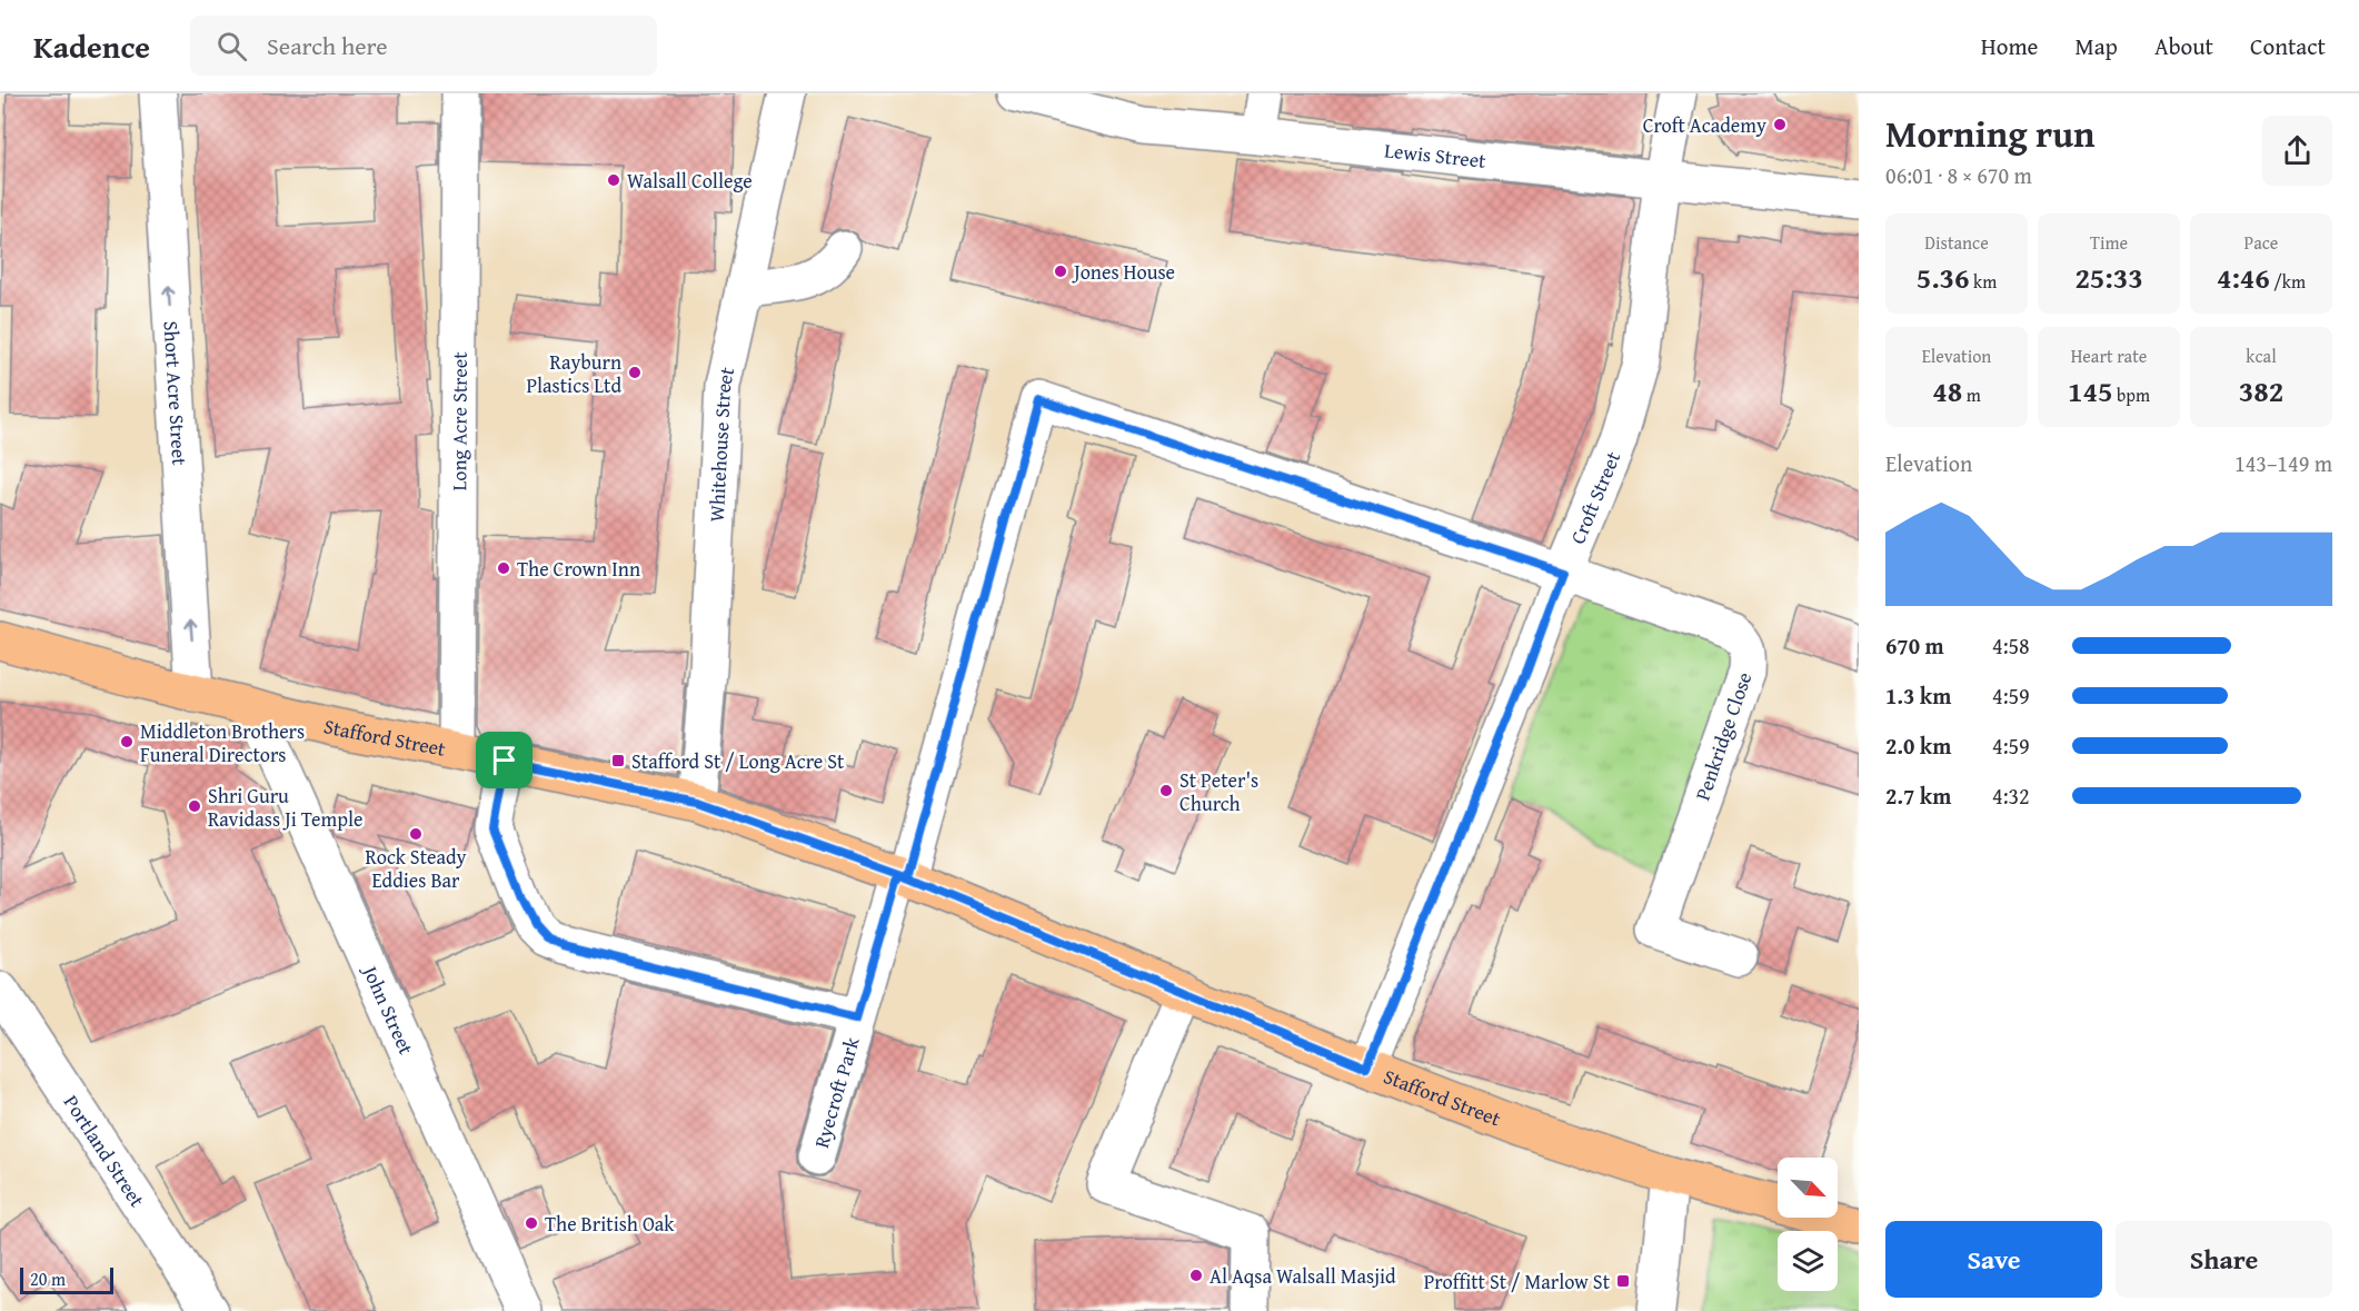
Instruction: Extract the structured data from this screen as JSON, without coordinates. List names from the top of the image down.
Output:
{
  "streets": {
    "main road": ["Stafford Street"],
    "street": [
      "Lewis Street",
      "Short Acre Street",
      "Long Acre Street",
      "Whitehouse Street",
      "Croft Street",
      "Penkridge Close",
      "John Street",
      "Ryecroft Park",
      "Portland Street"
    ]
  },
  "crossings": [
    ["Lewis Street", "Croft Street"],
    ["Short Acre Street", "Stafford Street"],
    ["Long Acre Street", "Stafford Street"],
    ["Whitehouse Street", "Stafford Street"],
    ["Croft Street", "Stafford Street"],
    ["Croft Street", "Penkridge Close"],
    ["Croft Street", "Ryecroft Park"],
    ["Stafford Street", "John Street"],
    ["Stafford Street", "Ryecroft Park"],
    ["Penkridge Close", "Ryecroft Park"]
  ],
  "one_way": ["Short Acre Street"],
  "places": {
    "other": [
      "Croft Academy",
      "Walsall College",
      "Jones House",
      "Rayburn Plastics Ltd",
      "The Crown Inn",
      "Middleton Brothers Funeral Directors",
      "St Peter's Church",
      "Shri Guru Ravidass Ji Temple",
      "Rock Steady Eddies Bar",
      "The British Oak",
      "Al Aqsa Walsall Masjid"
    ],
    "transit": ["Stafford St / Long Acre St", "Proffitt St / Marlow St"]
  },
  "scale_bar": "20 m",
  "north": "bottom right",
  "page": {
    "header": "Kadence",
    "search": "Search here",
    "nav": [
      "Home",
      "Map",
      "About",
      "Contact"
    ],
    "heading": ["Morning run", "06:01 · 8 × 670 m"],
    "stats": [
      ["Distance", "5.36 km"],
      ["Time", "25:33"],
      ["Pace", "4:46 /km"],
      ["Elevation", "48 m"],
      ["Heart rate", "145 bpm"],
      ["kcal", "382"]
    ],
    "chart": ["Elevation", "143–149 m"],
    "list": [
      {
        "name": "670 m",
        "note": "4:58"
      },
      {
        "name": "1.3 km",
        "note": "4:59"
      },
      {
        "name": "2.0 km",
        "note": "4:59"
      },
      {
        "name": "2.7 km",
        "note": "4:32"
      }
    ],
    "buttons": ["Save", "Share"],
    "scale": "20 m"
  }
}
